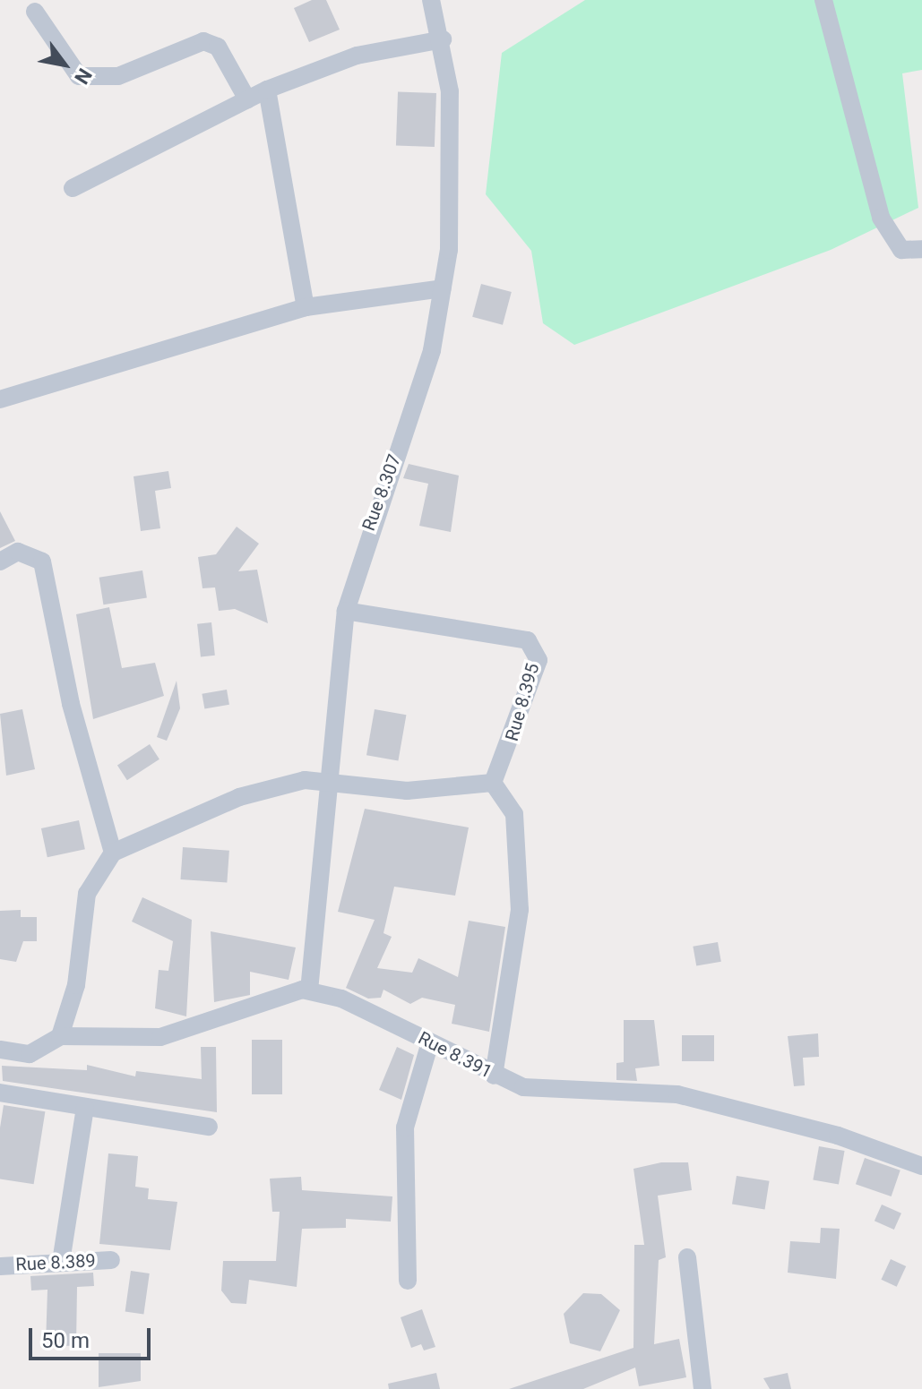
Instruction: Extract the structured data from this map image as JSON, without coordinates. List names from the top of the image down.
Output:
{
  "streets": {
    "street": [
      "Rue 8.307",
      "Rue 8.395",
      "Rue 8.391",
      "Rue 8.389"
    ]
  },
  "crossings": [
    ["Rue 8.307", "Rue 8.395"],
    ["Rue 8.307", "Rue 8.391"]
  ],
  "scale_bar": "50 m",
  "north": "bottom right"
}
